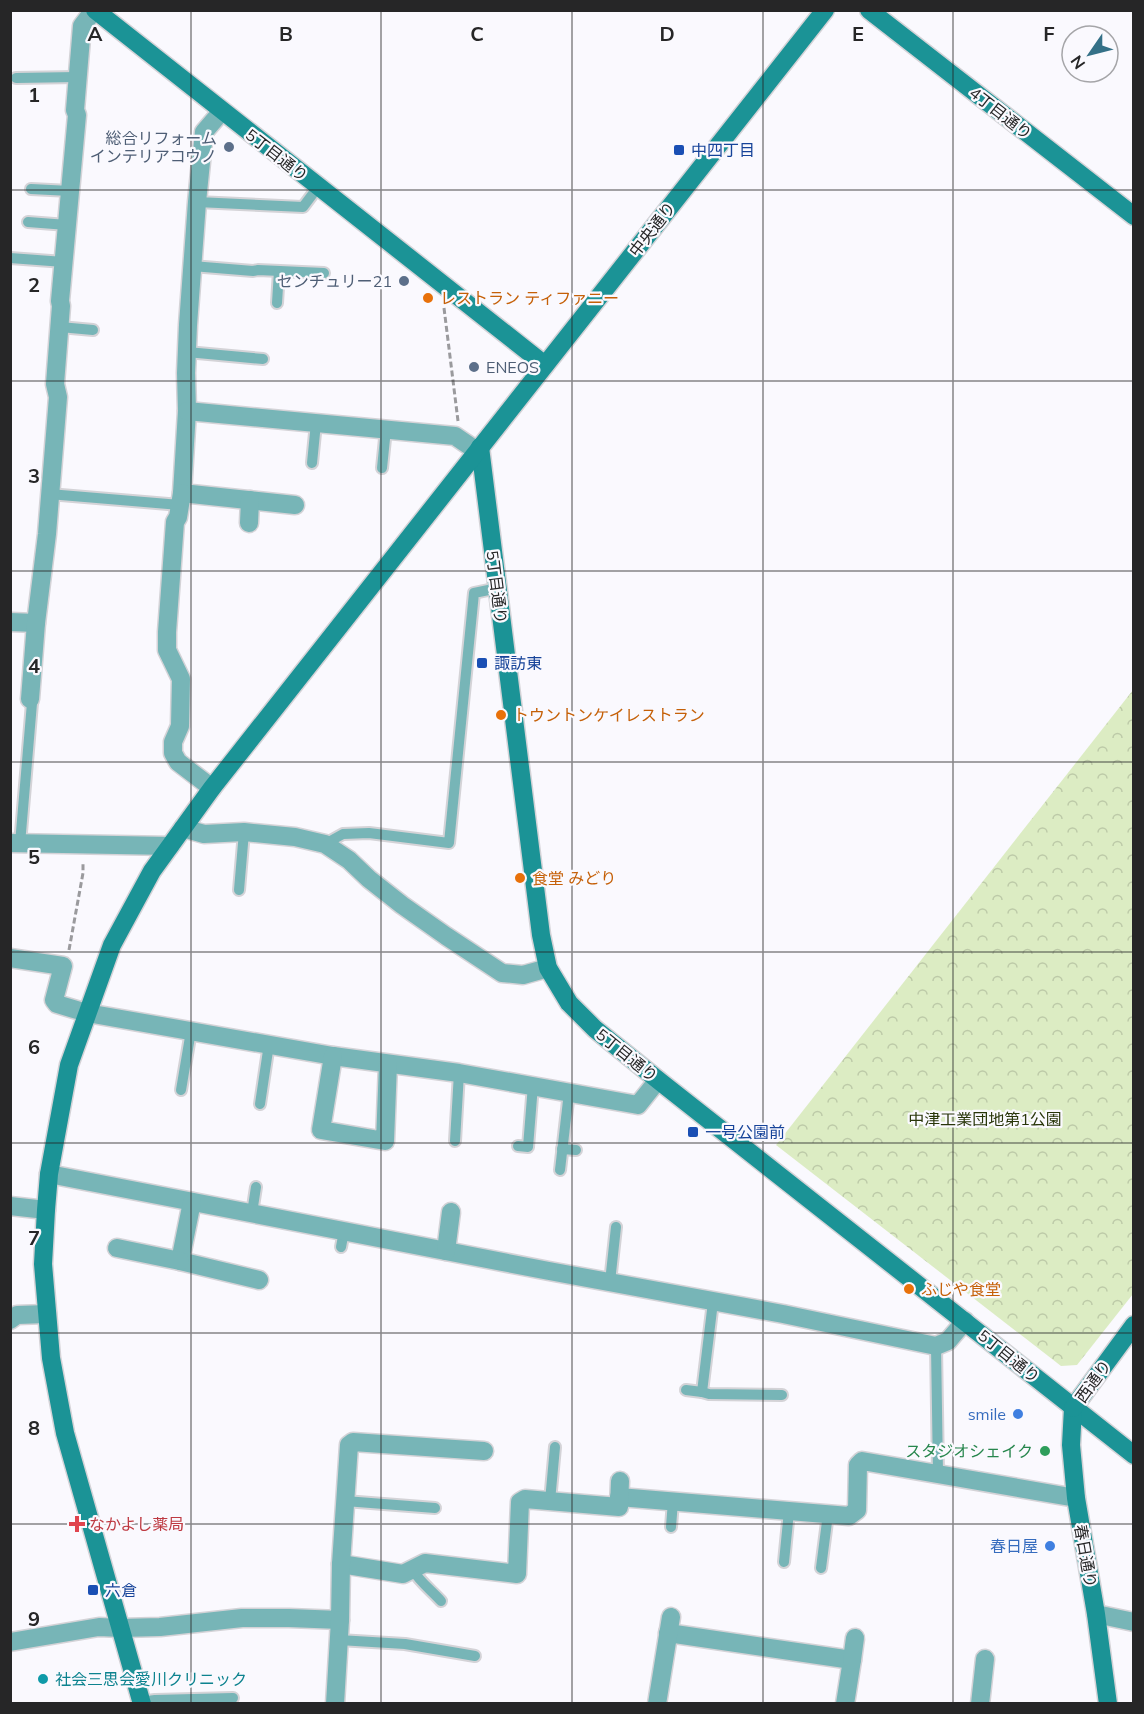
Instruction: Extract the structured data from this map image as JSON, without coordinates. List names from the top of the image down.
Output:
{
  "streets": {
    "street": [
      "4丁目通り",
      "5丁目通り",
      "中央通り",
      "西通り",
      "春日通り"
    ]
  },
  "crossings": [
    ["5丁目通り", "中央通り"],
    ["5丁目通り", "西通り"],
    ["5丁目通り", "春日通り"],
    ["西通り", "春日通り"]
  ],
  "parks": ["中津工業団地第1公園"],
  "places": {
    "other": [
      "総合リフォーム インテリアコウノ",
      "センチュリー21",
      "レストラン ティファニー",
      "ENEOS",
      "トウントンケイレストラン",
      "食堂 みどり",
      "ふじや食堂",
      "smile",
      "スタジオシェイク",
      "春日屋",
      "社会三思会愛川クリニック"
    ],
    "transit": [
      "中四丁目",
      "諏訪東",
      "一号公園前",
      "六倉"
    ],
    "health": ["なかよし薬局"]
  },
  "north": "bottom left",
  "grid": {
    "columns": [
      "A",
      "B",
      "C",
      "D",
      "E",
      "F"
    ],
    "rows": [
      "1",
      "2",
      "3",
      "4",
      "5",
      "6",
      "7",
      "8",
      "9"
    ]
  }
}
